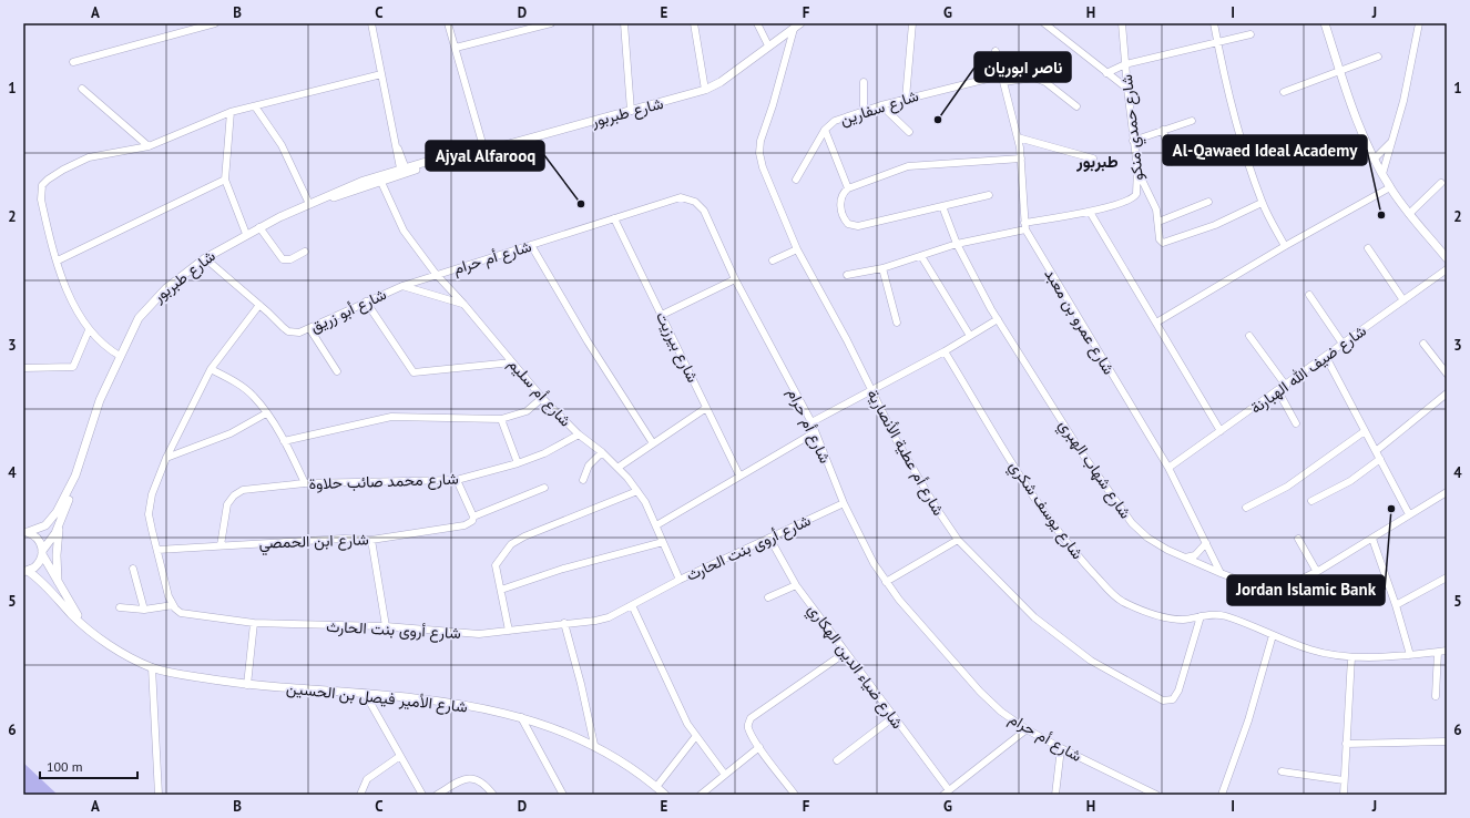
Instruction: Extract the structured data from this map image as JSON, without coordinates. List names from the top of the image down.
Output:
{
  "streets": {
    "street": [
      "شارع سفارين",
      "شارع طبربور",
      "شارع حمدي منكو",
      "شارع أم حرام",
      "شارع أبو زريق",
      "شارع عمرو بن معبد",
      "شارع بيرزيت",
      "شارع ضيف الله الهبارنة",
      "شارع أم سليم",
      "شارع أم عطية الأنصارية",
      "شارع شهاب الهبري",
      "شارع محمد صائب حلاوة",
      "شارع يوسف شكري",
      "شارع ابن الحمصي",
      "شارع أروى بنت الحارث",
      "شارع ضياء الدين الهكاري",
      "شارع الأمير فيصل بن الحسين"
    ]
  },
  "crossings": [
    ["شارع سفارين", "شارع عمرو بن معبد"],
    ["شارع طبربور", "شارع أبو زريق"],
    ["شارع طبربور", "شارع أم سليم"],
    ["شارع طبربور", "شارع أم عطية الأنصارية"],
    ["شارع طبربور", "شارع الأمير فيصل بن الحسين"],
    ["شارع حمدي منكو", "شارع عمرو بن معبد"],
    ["شارع حمدي منكو", "شارع شهاب الهبري"],
    ["شارع أم حرام", "شارع أبو زريق"],
    ["شارع أم حرام", "شارع بيرزيت"],
    ["شارع أم حرام", "شارع أم سليم"],
    ["شارع أم حرام", "شارع أروى بنت الحارث"],
    ["شارع أبو زريق", "شارع أم سليم"],
    ["شارع عمرو بن معبد", "شارع ضيف الله الهبارنة"],
    ["شارع عمرو بن معبد", "شارع شهاب الهبري"],
    ["شارع أم سليم", "شارع محمد صائب حلاوة"],
    ["شارع أم سليم", "شارع أروى بنت الحارث"],
    ["شارع أم عطية الأنصارية", "شارع يوسف شكري"],
    ["شارع محمد صائب حلاوة", "شارع ابن الحمصي"],
    ["شارع أروى بنت الحارث", "شارع ضياء الدين الهكاري"]
  ],
  "districts": ["طبربور"],
  "places": [
    "ناصر ابوريان",
    "Ajyal Alfarooq",
    "Al-Qawaed Ideal Academy",
    "Jordan Islamic Bank"
  ],
  "scale_bar": "100 m",
  "grid": {
    "columns": [
      "A",
      "B",
      "C",
      "D",
      "E",
      "F",
      "G",
      "H",
      "I",
      "J"
    ],
    "rows": [
      "1",
      "2",
      "3",
      "4",
      "5",
      "6"
    ]
  }
}
